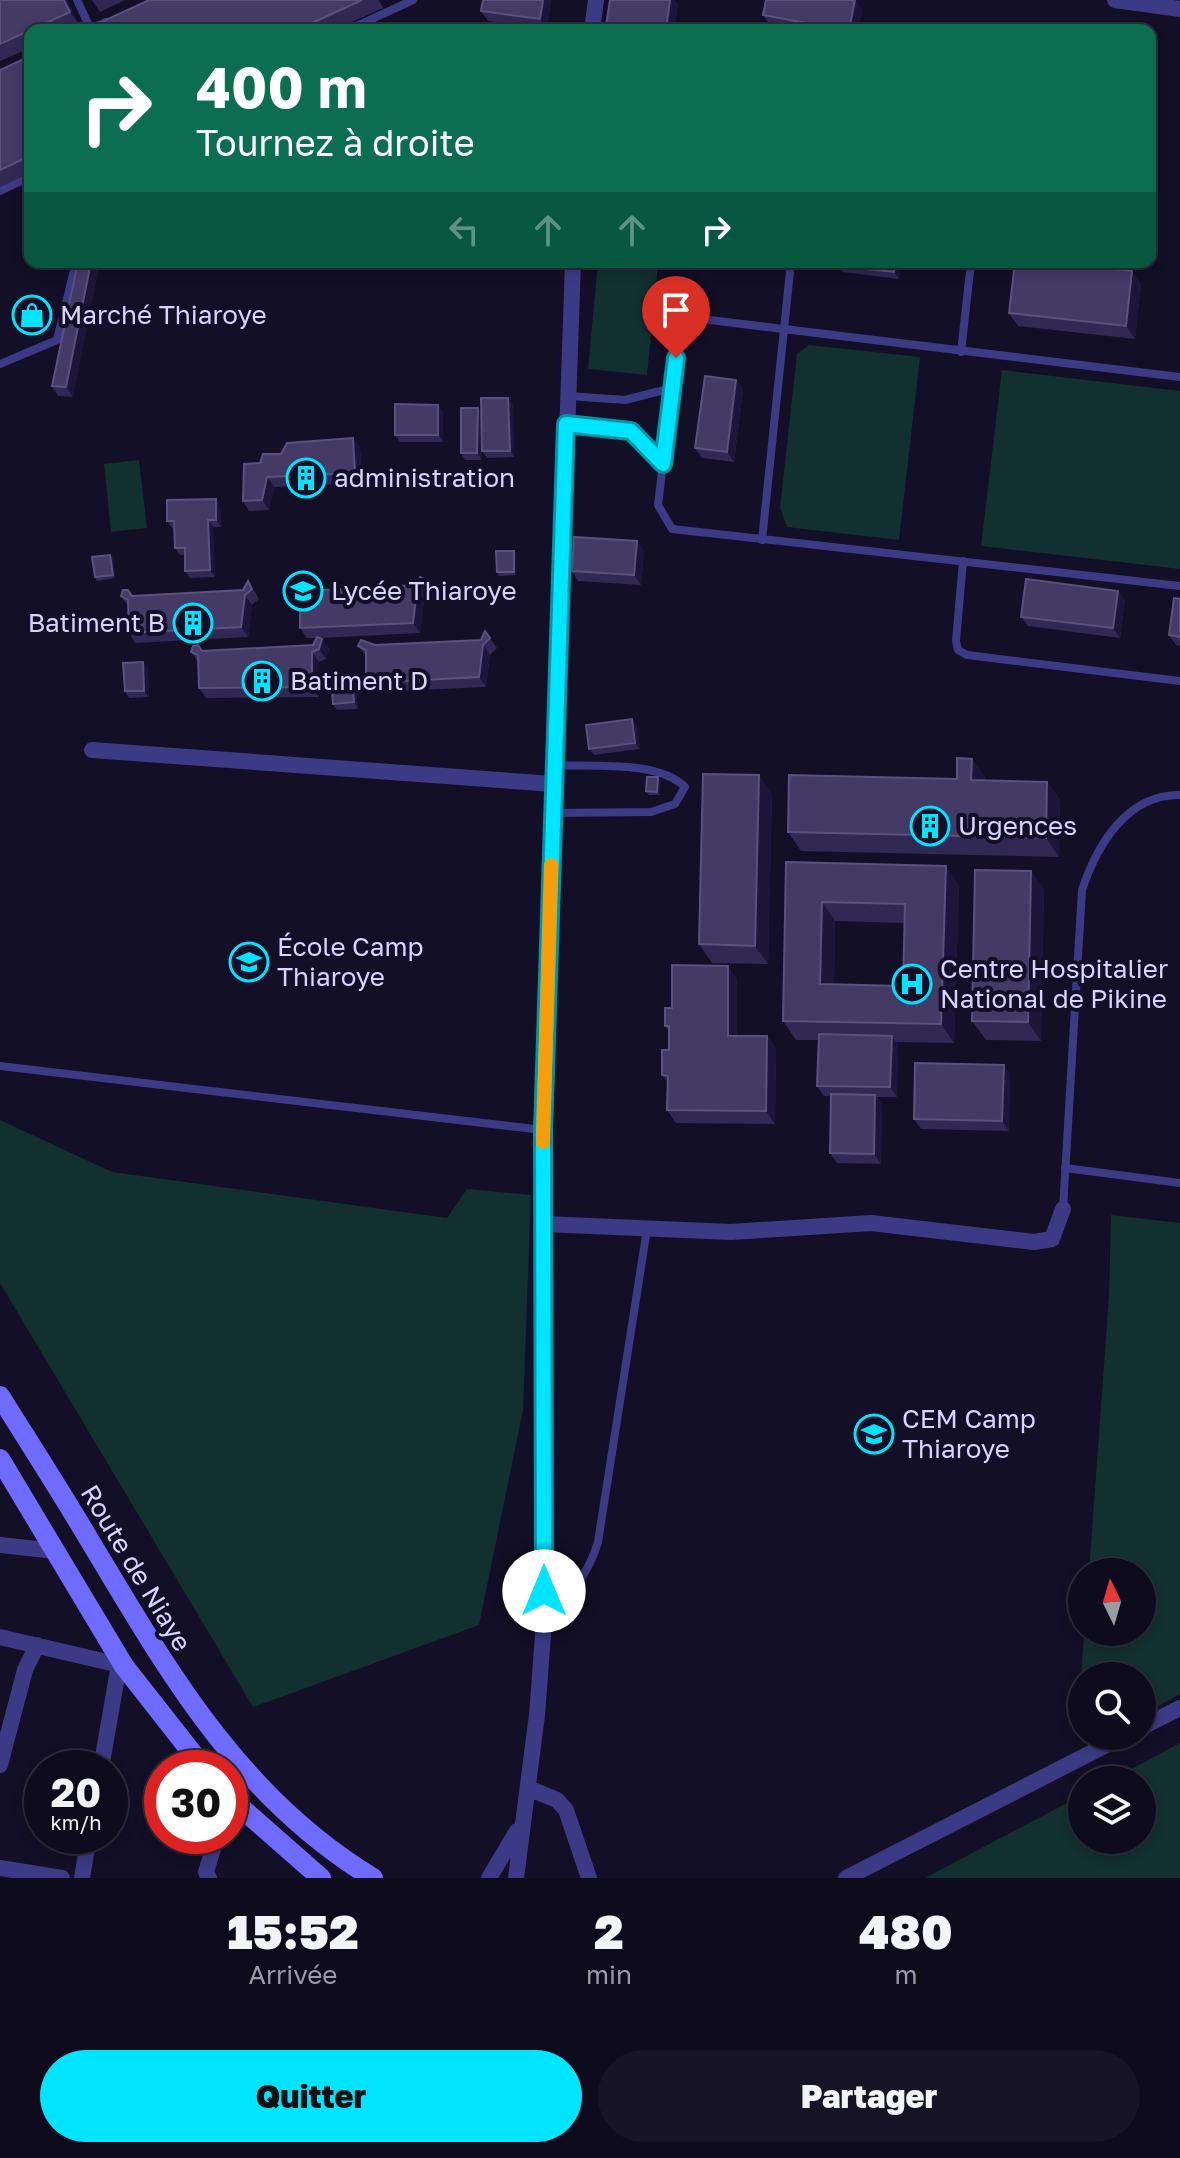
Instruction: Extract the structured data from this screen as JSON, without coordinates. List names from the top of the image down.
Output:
{
  "streets": {
    "main road": ["Route de Niaye"]
  },
  "places": {
    "shop": ["Marché Thiaroye"],
    "building": [
      "administration",
      "Batiment B",
      "Batiment D",
      "Urgences"
    ],
    "school or university": ["Lycée Thiaroye", "École Camp Thiaroye", "CEM Camp Thiaroye"],
    "hospital": ["Centre Hospitalier National de Pikine"]
  },
  "north": "top",
  "page": {
    "turn": ["400 m", "Tournez à droite"],
    "speed": "20 km/h",
    "limit": "30",
    "eta": [
      "15:52",
      "Arrivée",
      "2",
      "min",
      "480",
      "m"
    ],
    "buttons": ["Quitter", "Partager"]
  }
}
